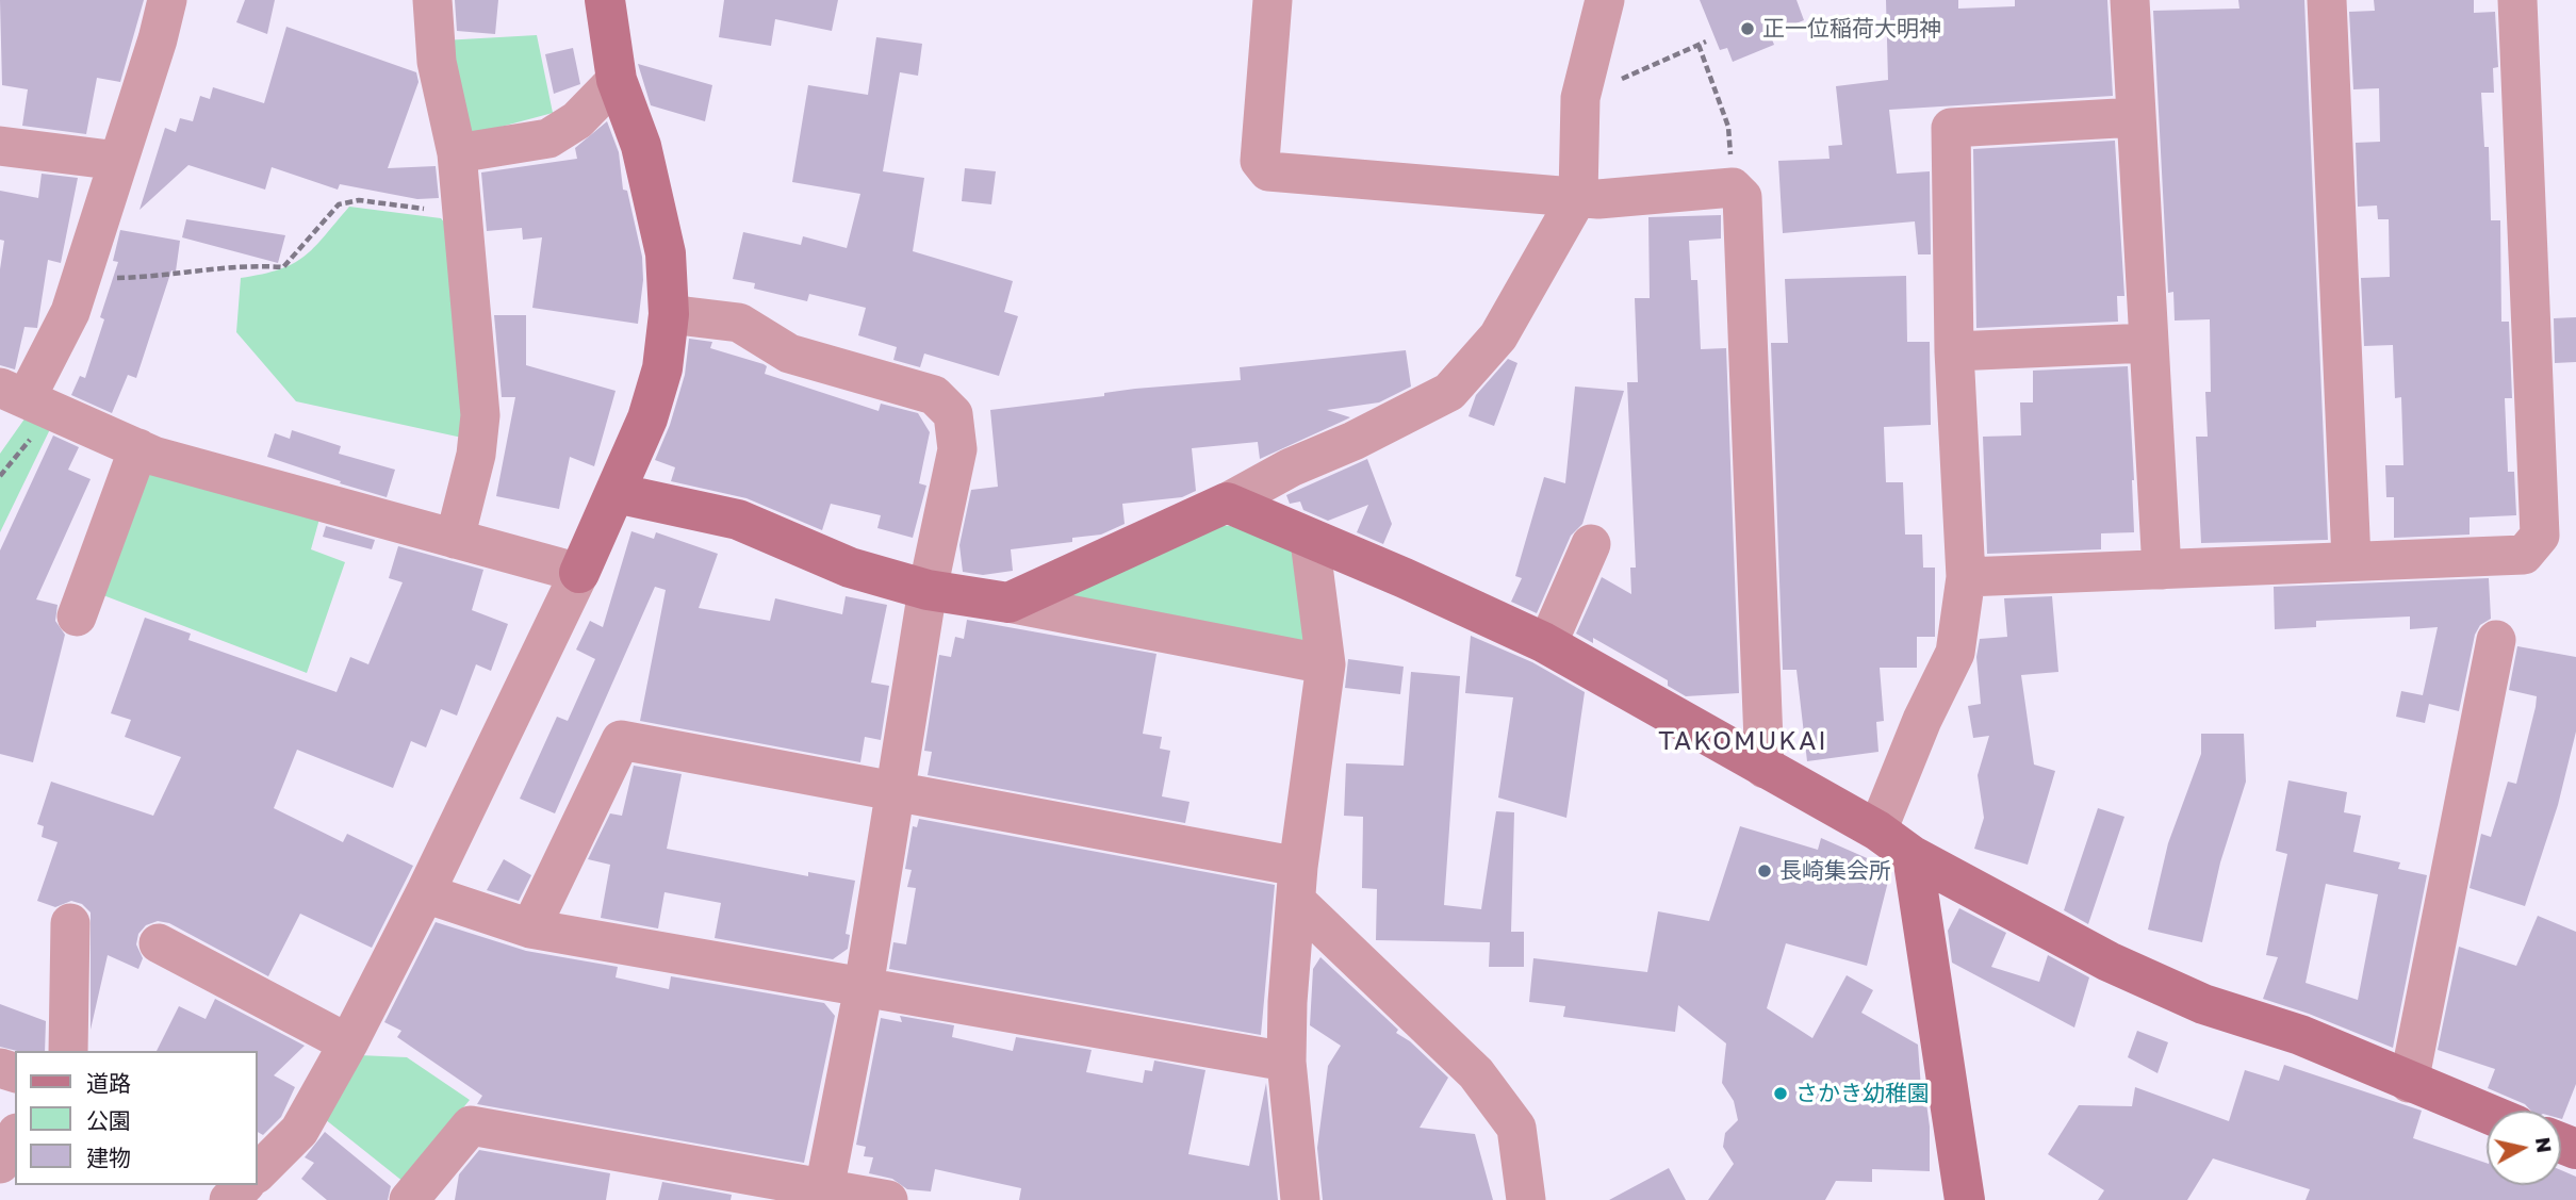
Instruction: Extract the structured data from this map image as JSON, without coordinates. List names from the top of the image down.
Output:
{
  "districts": ["TAKOMUKAI"],
  "places": ["正一位稲荷大明神", "長崎集会所", "さかき幼稚園"],
  "legend": ["道路", "公園", "建物"],
  "north": "right"
}
